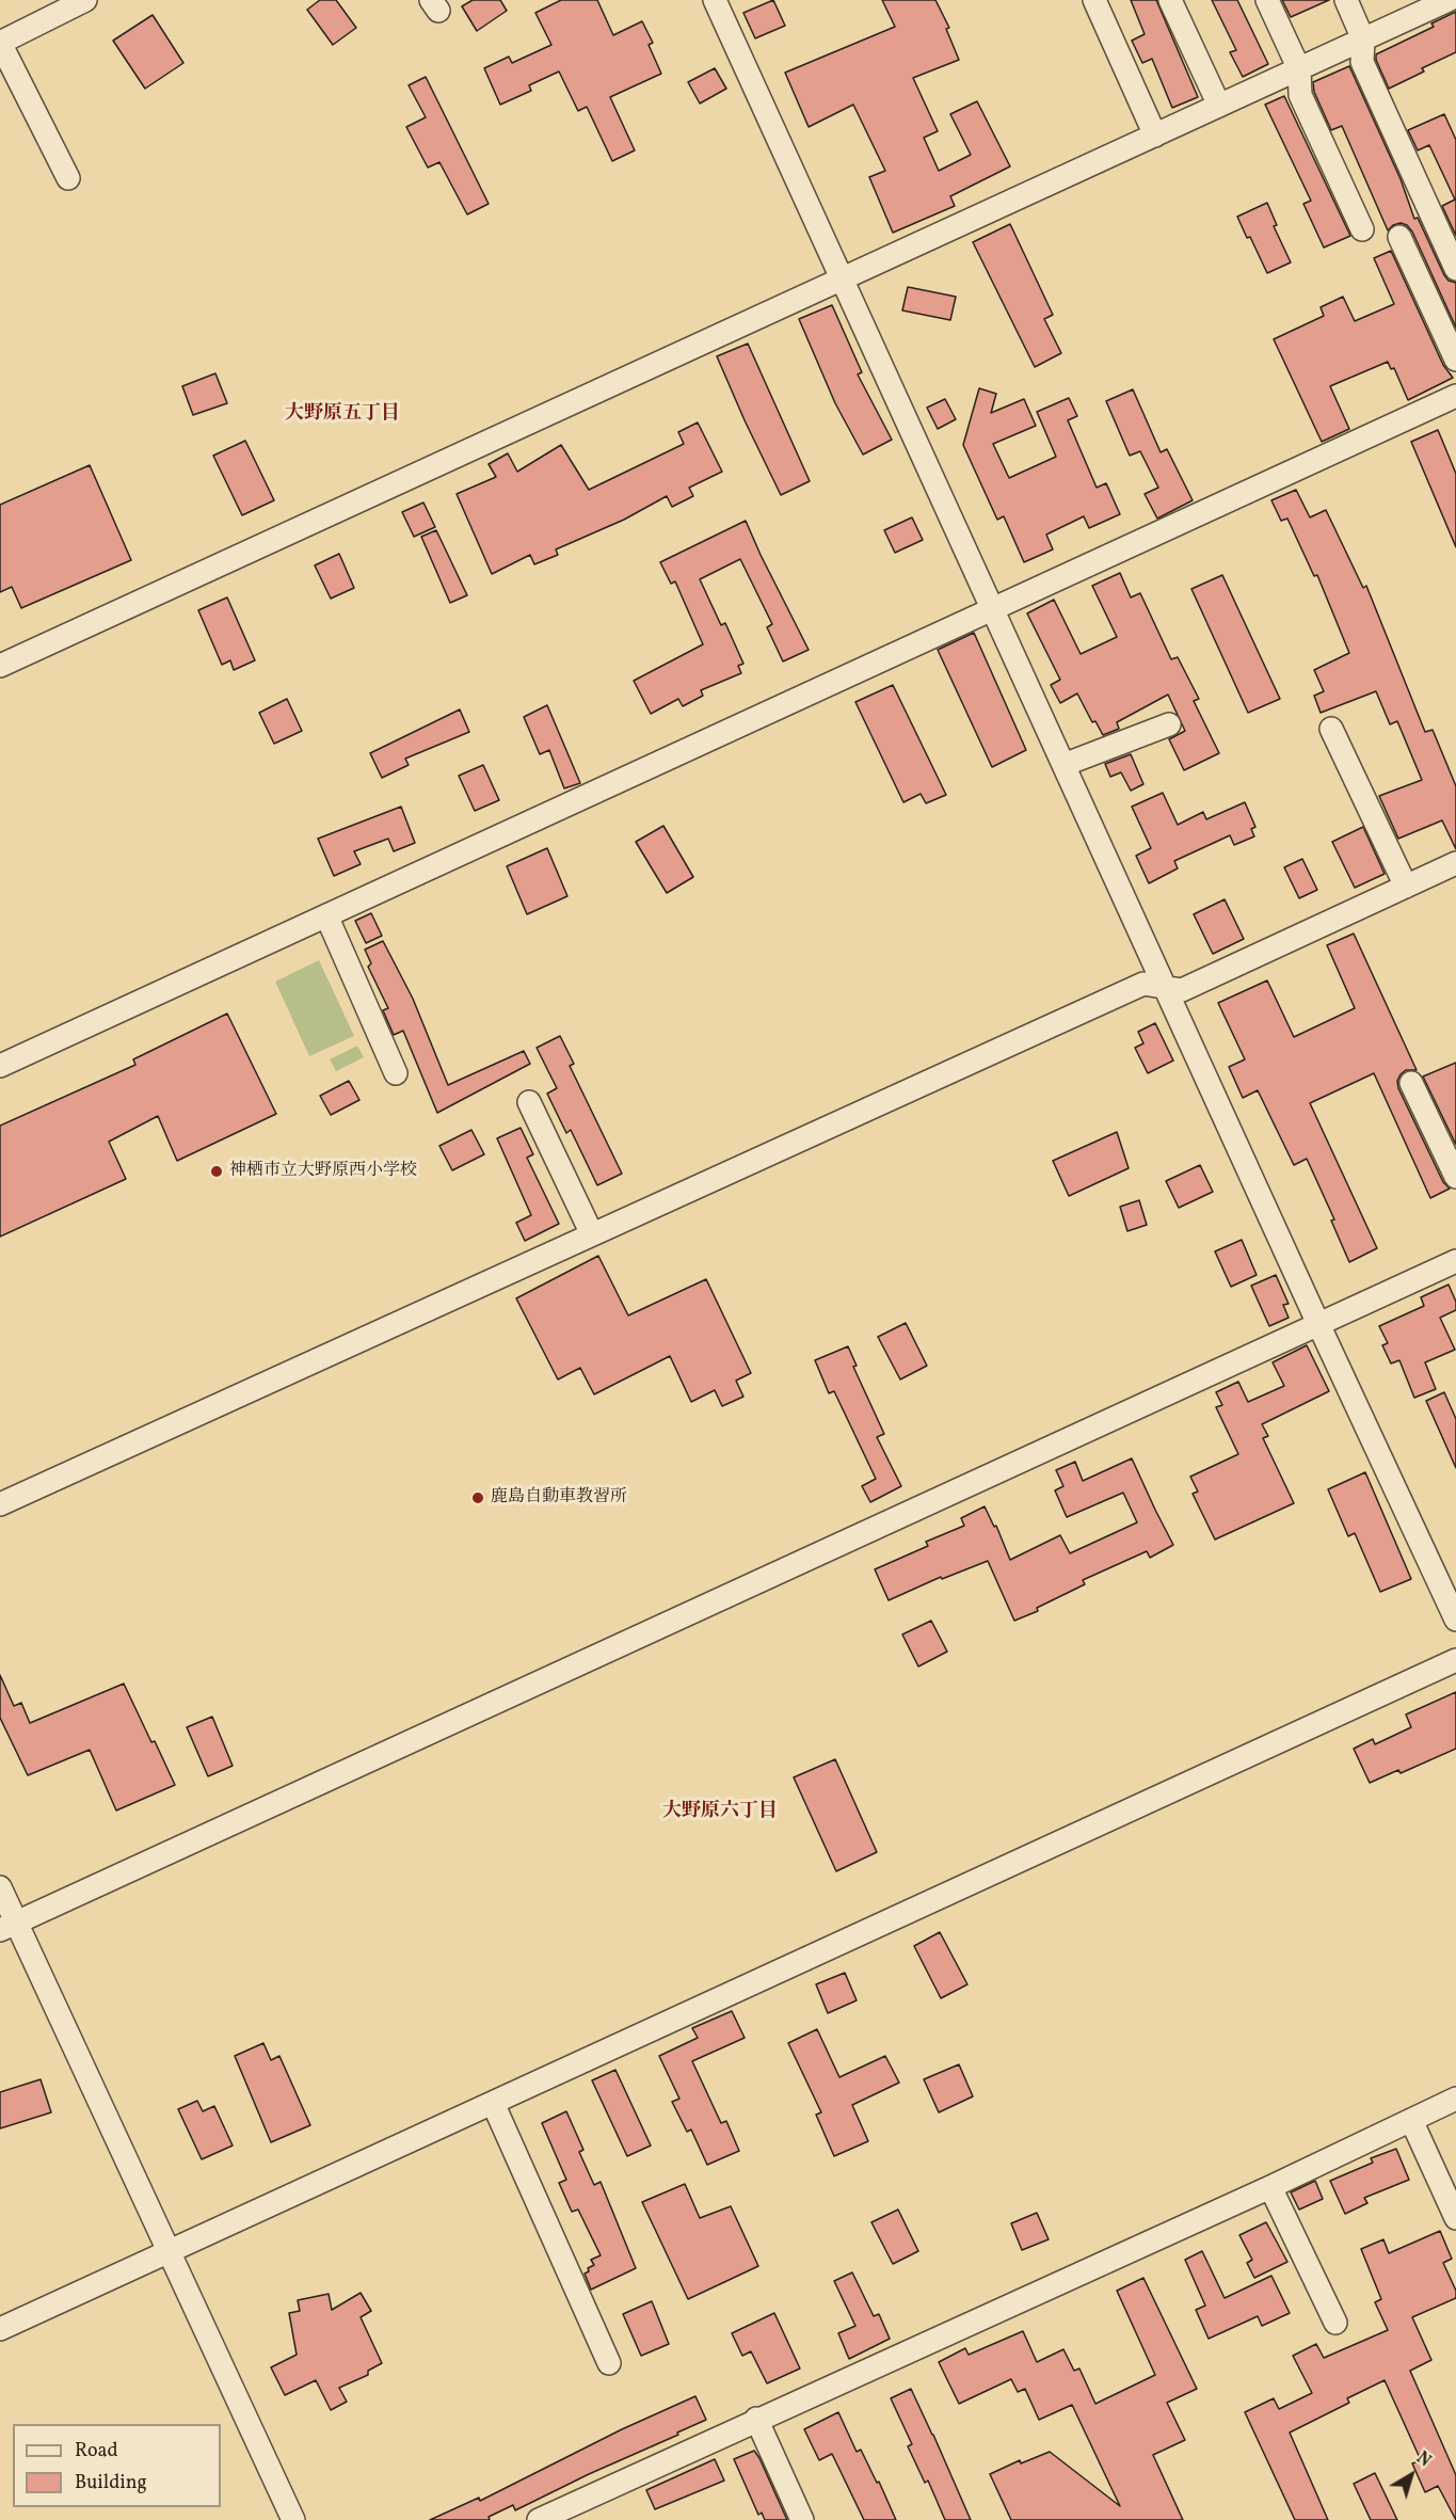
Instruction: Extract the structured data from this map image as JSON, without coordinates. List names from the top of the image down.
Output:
{
  "districts": ["大野原五丁目", "大野原六丁目"],
  "places": ["神栖市立大野原西小学校", "鹿島自動車教習所"],
  "legend": ["Road", "Building"],
  "north": "top right"
}
